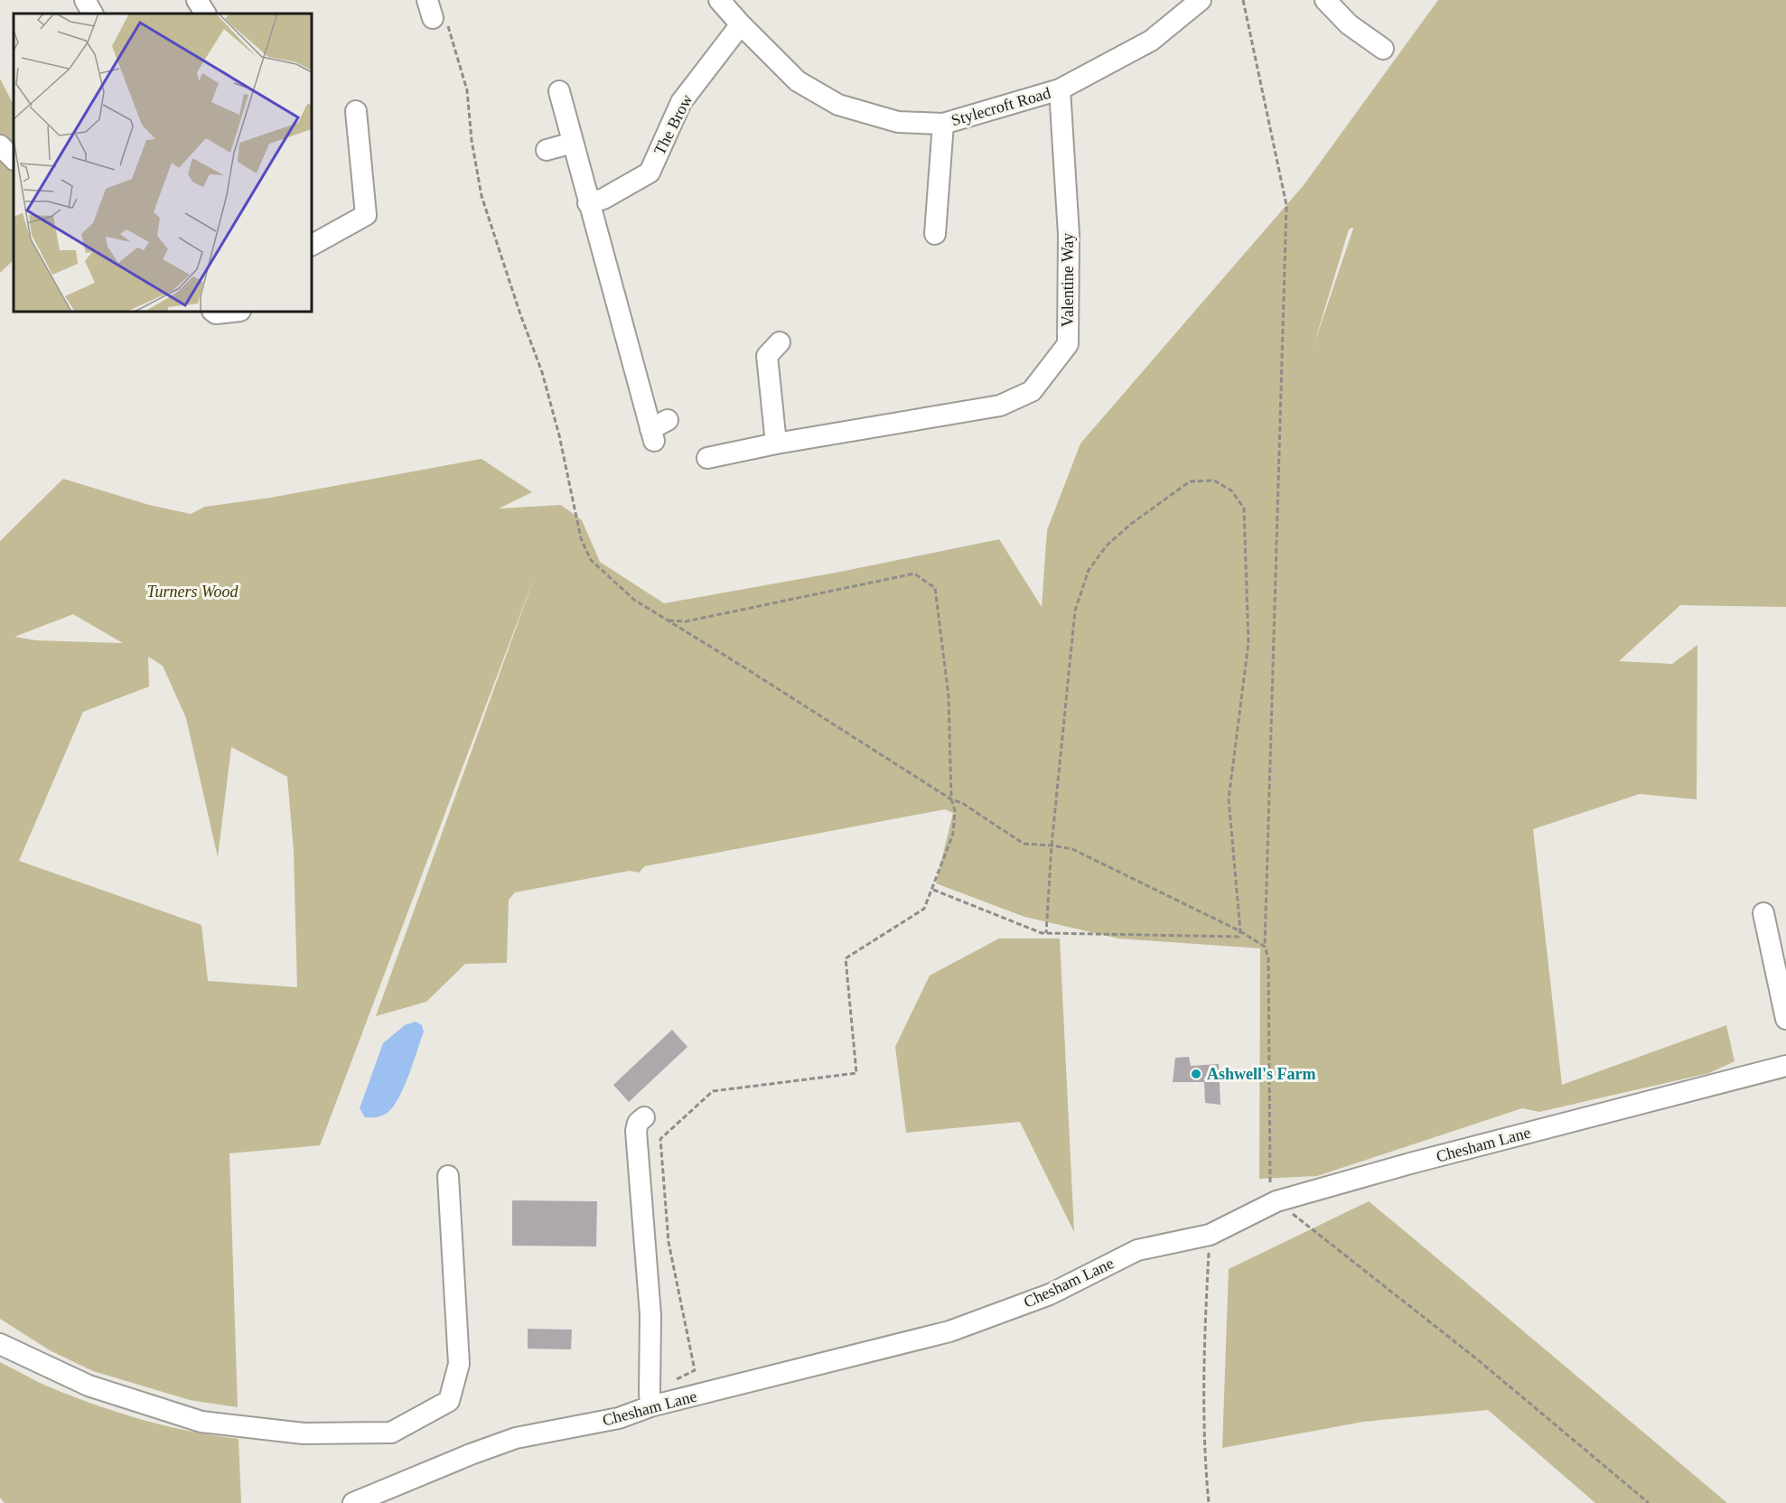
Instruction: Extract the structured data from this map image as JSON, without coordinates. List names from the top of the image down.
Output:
{
  "streets": {
    "street": [
      "Stylecroft Road",
      "The Brow",
      "Valentine Way",
      "Chesham Lane"
    ]
  },
  "crossings": [
    ["Stylecroft Road", "The Brow"],
    ["Stylecroft Road", "Valentine Way"]
  ],
  "parks": ["Turners Wood"],
  "places": ["Ashwell's Farm"]
}
